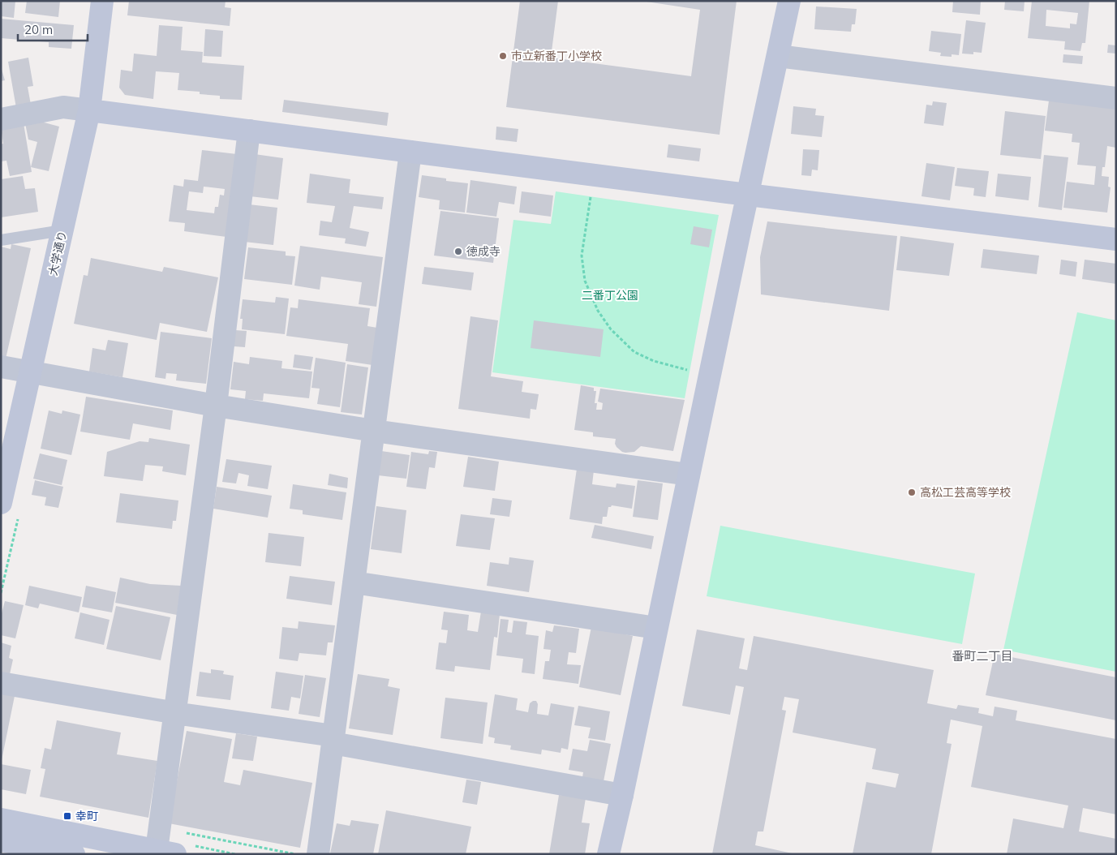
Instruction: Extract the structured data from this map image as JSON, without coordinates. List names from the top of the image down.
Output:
{
  "streets": {
    "street": ["大学通り"]
  },
  "districts": ["番町二丁目"],
  "parks": ["二番丁公園"],
  "places": {
    "other": ["市立新番丁小学校", "徳成寺", "高松工芸高等学校"],
    "transit": ["幸町"]
  },
  "scale_bar": "20 m"
}
